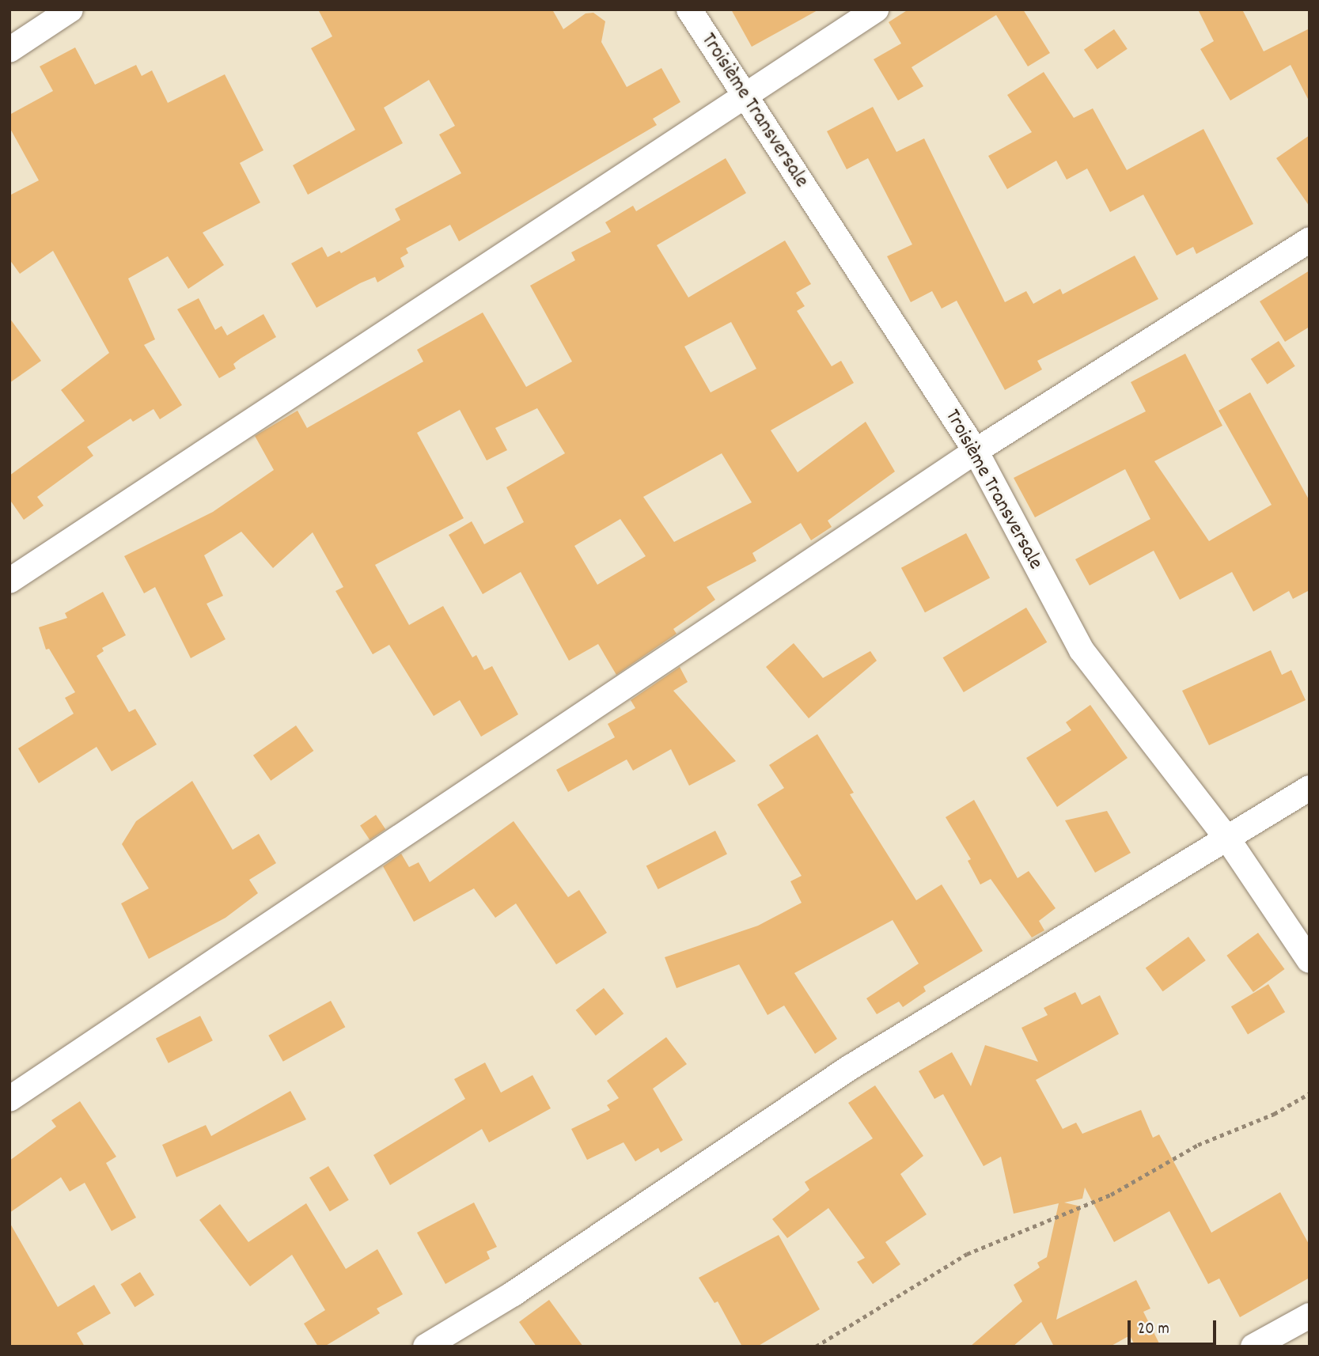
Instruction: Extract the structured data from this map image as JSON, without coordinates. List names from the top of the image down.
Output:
{
  "streets": {
    "street": ["Troisième Transversale"]
  },
  "scale_bar": "20 m"
}
